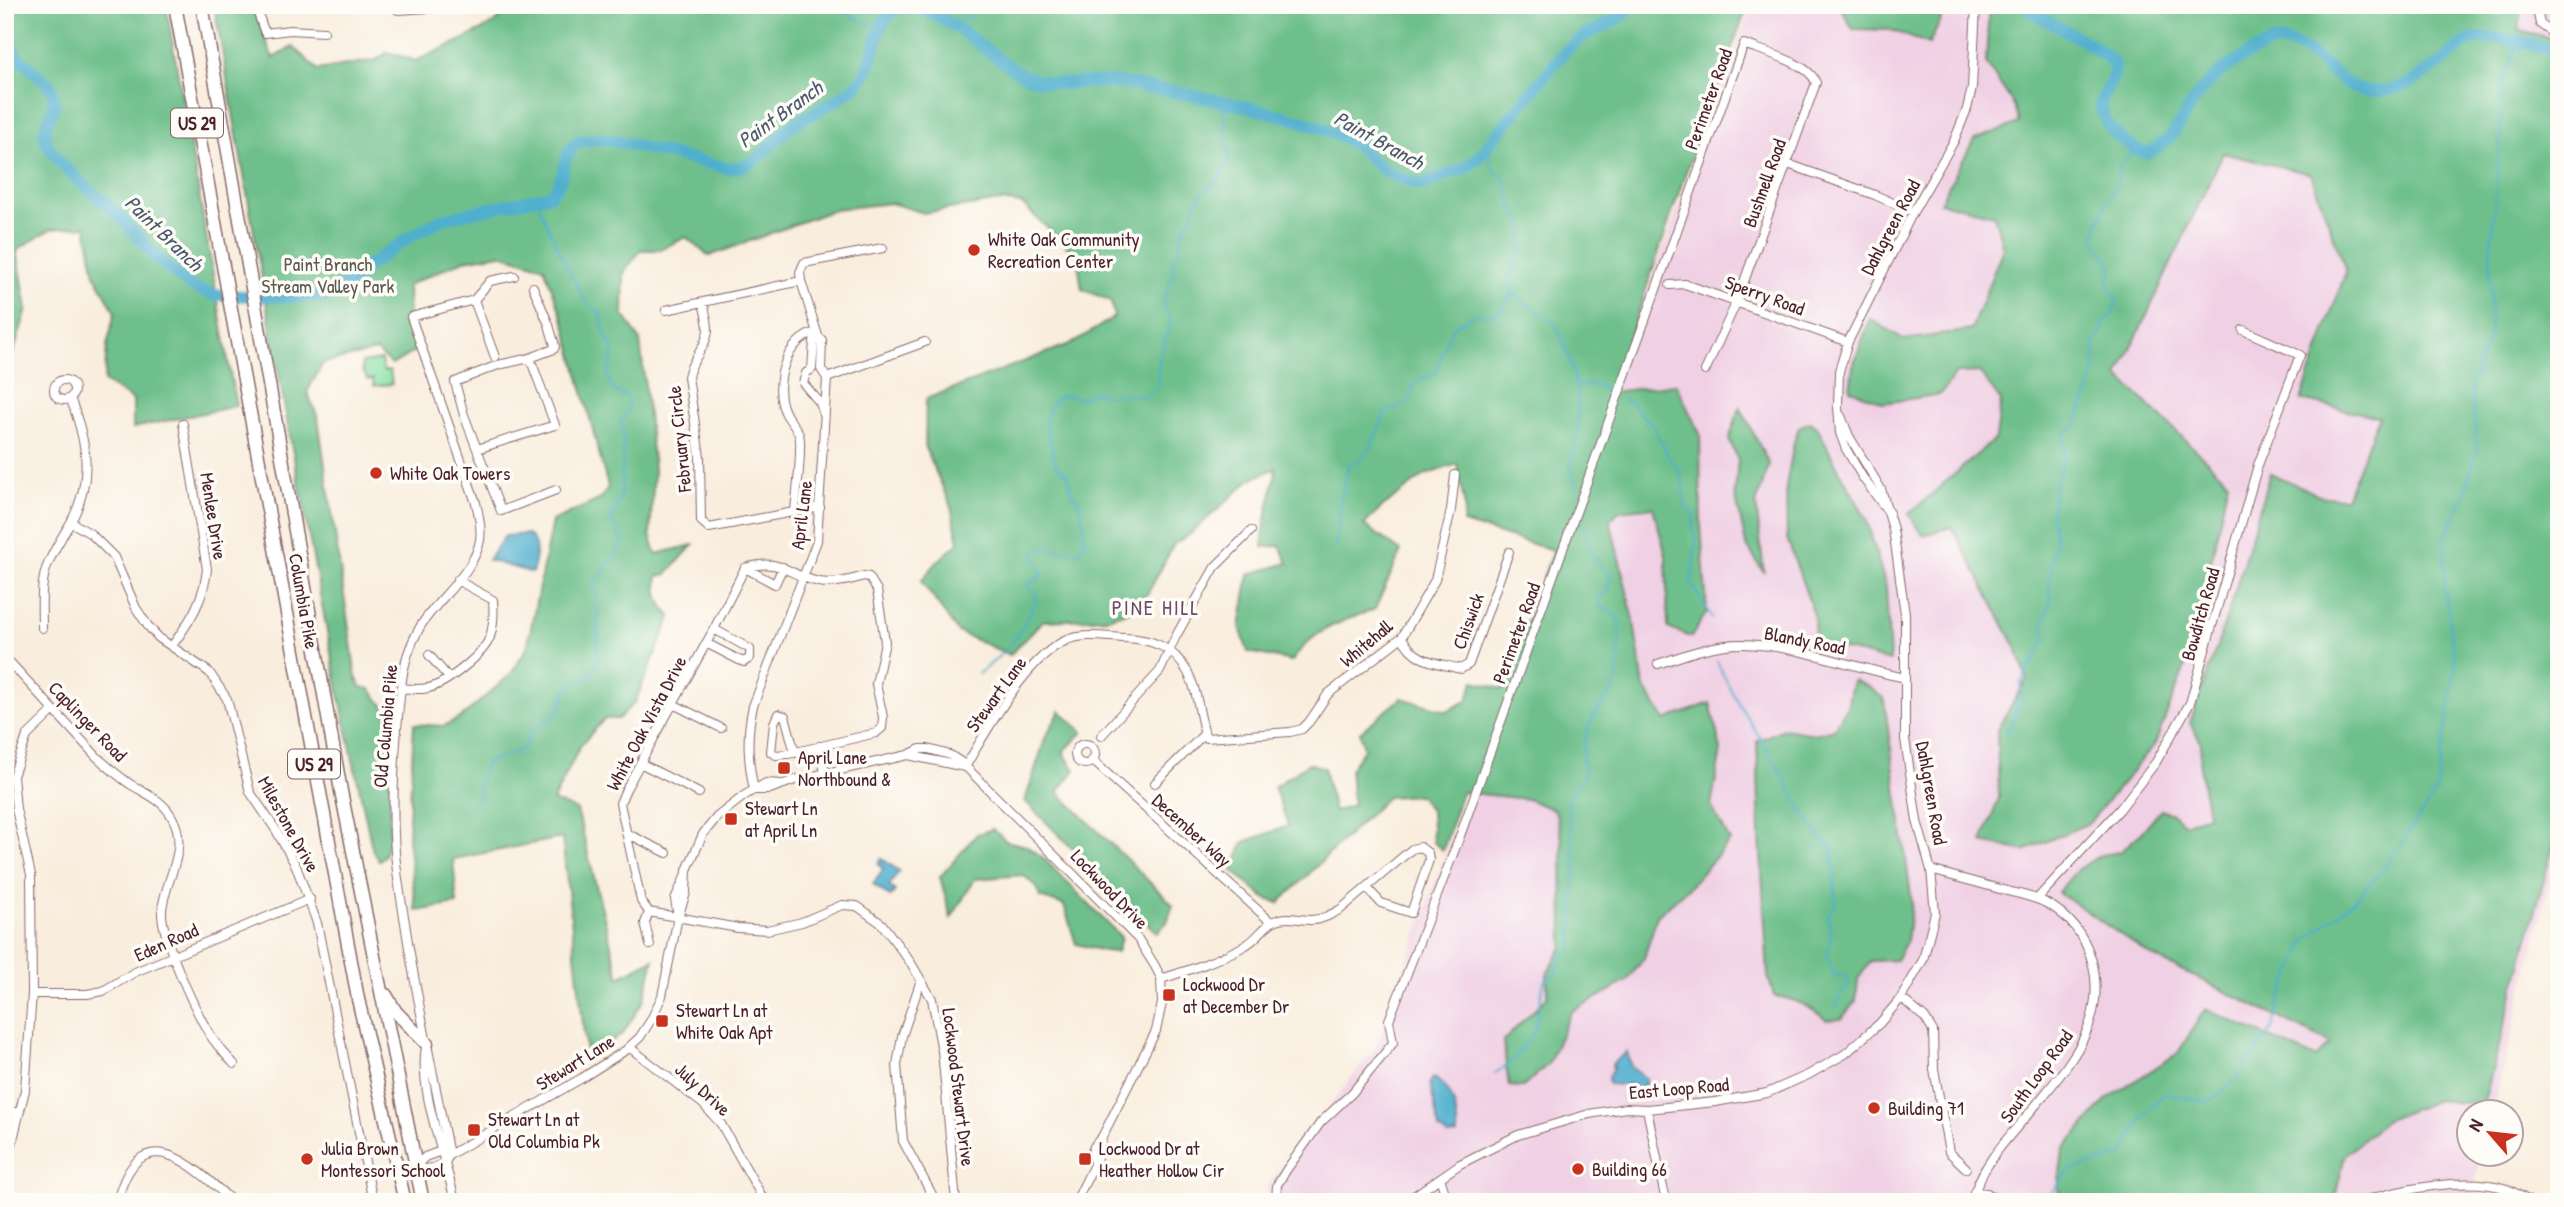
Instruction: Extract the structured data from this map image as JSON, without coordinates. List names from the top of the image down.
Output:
{
  "streets": {
    "highway": ["US 29", "Columbia Pike"],
    "street": [
      "Perimeter Road",
      "Bushnell Road",
      "Dahlgreen Road",
      "Sperry Road",
      "February Circle",
      "April Lane",
      "Menlee Drive",
      "Bowditch Road",
      "Chiswick",
      "Blandy Road",
      "Whitehall",
      "Stewart Lane",
      "Caplinger Road",
      "White Oak Vista Drive",
      "Old Columbia Pike",
      "Milestone Drive",
      "December Way",
      "Lockwood Drive",
      "Eden Road",
      "South Loop Road",
      "Lockwood Stewart Drive",
      "East Loop Road",
      "July Drive"
    ]
  },
  "crossings": [
    ["Perimeter Road", "Bushnell Road"],
    ["Bushnell Road", "Sperry Road"],
    ["Dahlgreen Road", "Sperry Road"],
    ["Dahlgreen Road", "Bowditch Road"],
    ["Dahlgreen Road", "Blandy Road"],
    ["Dahlgreen Road", "South Loop Road"],
    ["Dahlgreen Road", "East Loop Road"],
    ["February Circle", "April Lane"],
    ["April Lane", "Stewart Lane"],
    ["Menlee Drive", "Milestone Drive"],
    ["Columbia Pike", "Stewart Lane"],
    ["Bowditch Road", "South Loop Road"],
    ["Chiswick", "Whitehall"],
    ["Stewart Lane", "Old Columbia Pike"],
    ["Stewart Lane", "Milestone Drive"],
    ["Stewart Lane", "Lockwood Drive"],
    ["Stewart Lane", "Lockwood Stewart Drive"],
    ["Stewart Lane", "July Drive"],
    ["Caplinger Road", "Eden Road"],
    ["Milestone Drive", "Eden Road"]
  ],
  "districts": ["PINE HILL"],
  "water": ["Paint Branch"],
  "parks": ["Paint Branch Stream Valley Park"],
  "places": {
    "other": [
      "White Oak Community Recreation Center",
      "White Oak Towers",
      "Building 71",
      "Julia Brown Montessori School",
      "Building 66"
    ],
    "transit": [
      "April Lane Northbound &",
      "Stewart Ln at April Ln",
      "Lockwood Dr at December Dr",
      "Stewart Ln at White Oak Apt",
      "Stewart Ln at Old Columbia Pk",
      "Lockwood Dr at Heather Hollow Cir"
    ]
  },
  "north": "top left"
}
